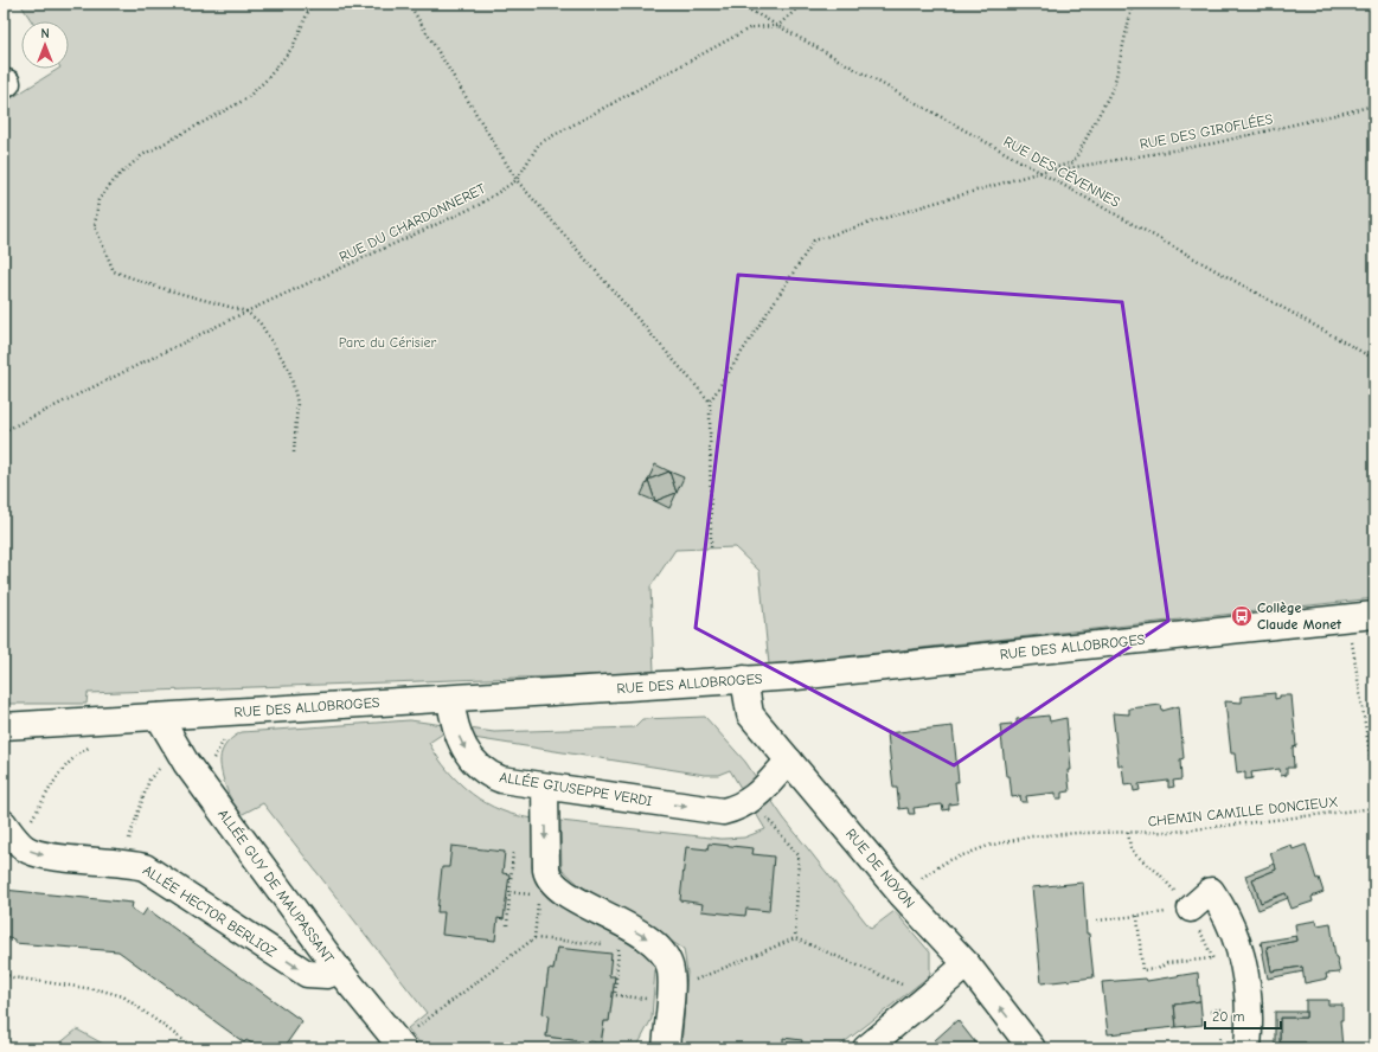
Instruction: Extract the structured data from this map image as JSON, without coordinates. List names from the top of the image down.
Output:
{
  "streets": {
    "street": [
      "RUE DES ALLOBROGES",
      "ALLÉE GIUSEPPE VERDI",
      "RUE DE NOYON",
      "ALLÉE GUY DE MAUPASSANT",
      "ALLÉE HECTOR BERLIOZ"
    ],
    "path": [
      "RUE DES GIROFLÉES",
      "RUE DES CÉVENNES",
      "RUE DU CHARDONNERET",
      "CHEMIN CAMILLE DONCIEUX"
    ]
  },
  "crossings": [
    ["RUE DES GIROFLÉES", "RUE DES CÉVENNES"],
    ["RUE DES CÉVENNES", "RUE DU CHARDONNERET"],
    ["RUE DES ALLOBROGES", "ALLÉE GIUSEPPE VERDI"],
    ["RUE DES ALLOBROGES", "RUE DE NOYON"],
    ["RUE DES ALLOBROGES", "ALLÉE GUY DE MAUPASSANT"],
    ["CHEMIN CAMILLE DONCIEUX", "RUE DE NOYON"],
    ["ALLÉE GUY DE MAUPASSANT", "ALLÉE HECTOR BERLIOZ"]
  ],
  "one_way": ["ALLÉE GIUSEPPE VERDI", "ALLÉE HECTOR BERLIOZ"],
  "parks": ["Parc du Cérisier"],
  "places": {
    "bus stop": ["Collège Claude Monet"]
  },
  "scale_bar": "20 m",
  "north": "top"
}
